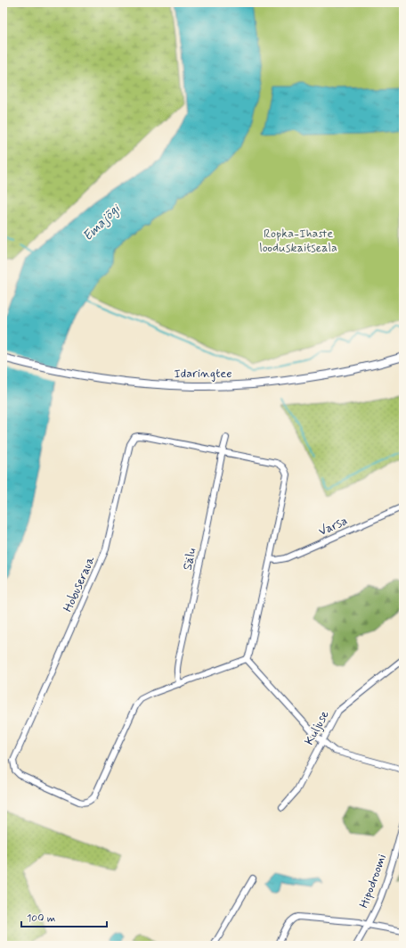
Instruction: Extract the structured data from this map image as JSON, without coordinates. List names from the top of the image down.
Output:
{
  "streets": {
    "main road": ["Idaringtee"],
    "street": [
      "Varsa",
      "Sälu",
      "Hobuseraua",
      "Kuljuse",
      "Hipodroomi"
    ]
  },
  "crossings": [
    ["Varsa", "Hobuseraua"],
    ["Sälu", "Hobuseraua"]
  ],
  "water": ["Emajõgi"],
  "parks": ["Ropka-Ihaste looduskaitseala"],
  "scale_bar": "100 m"
}
